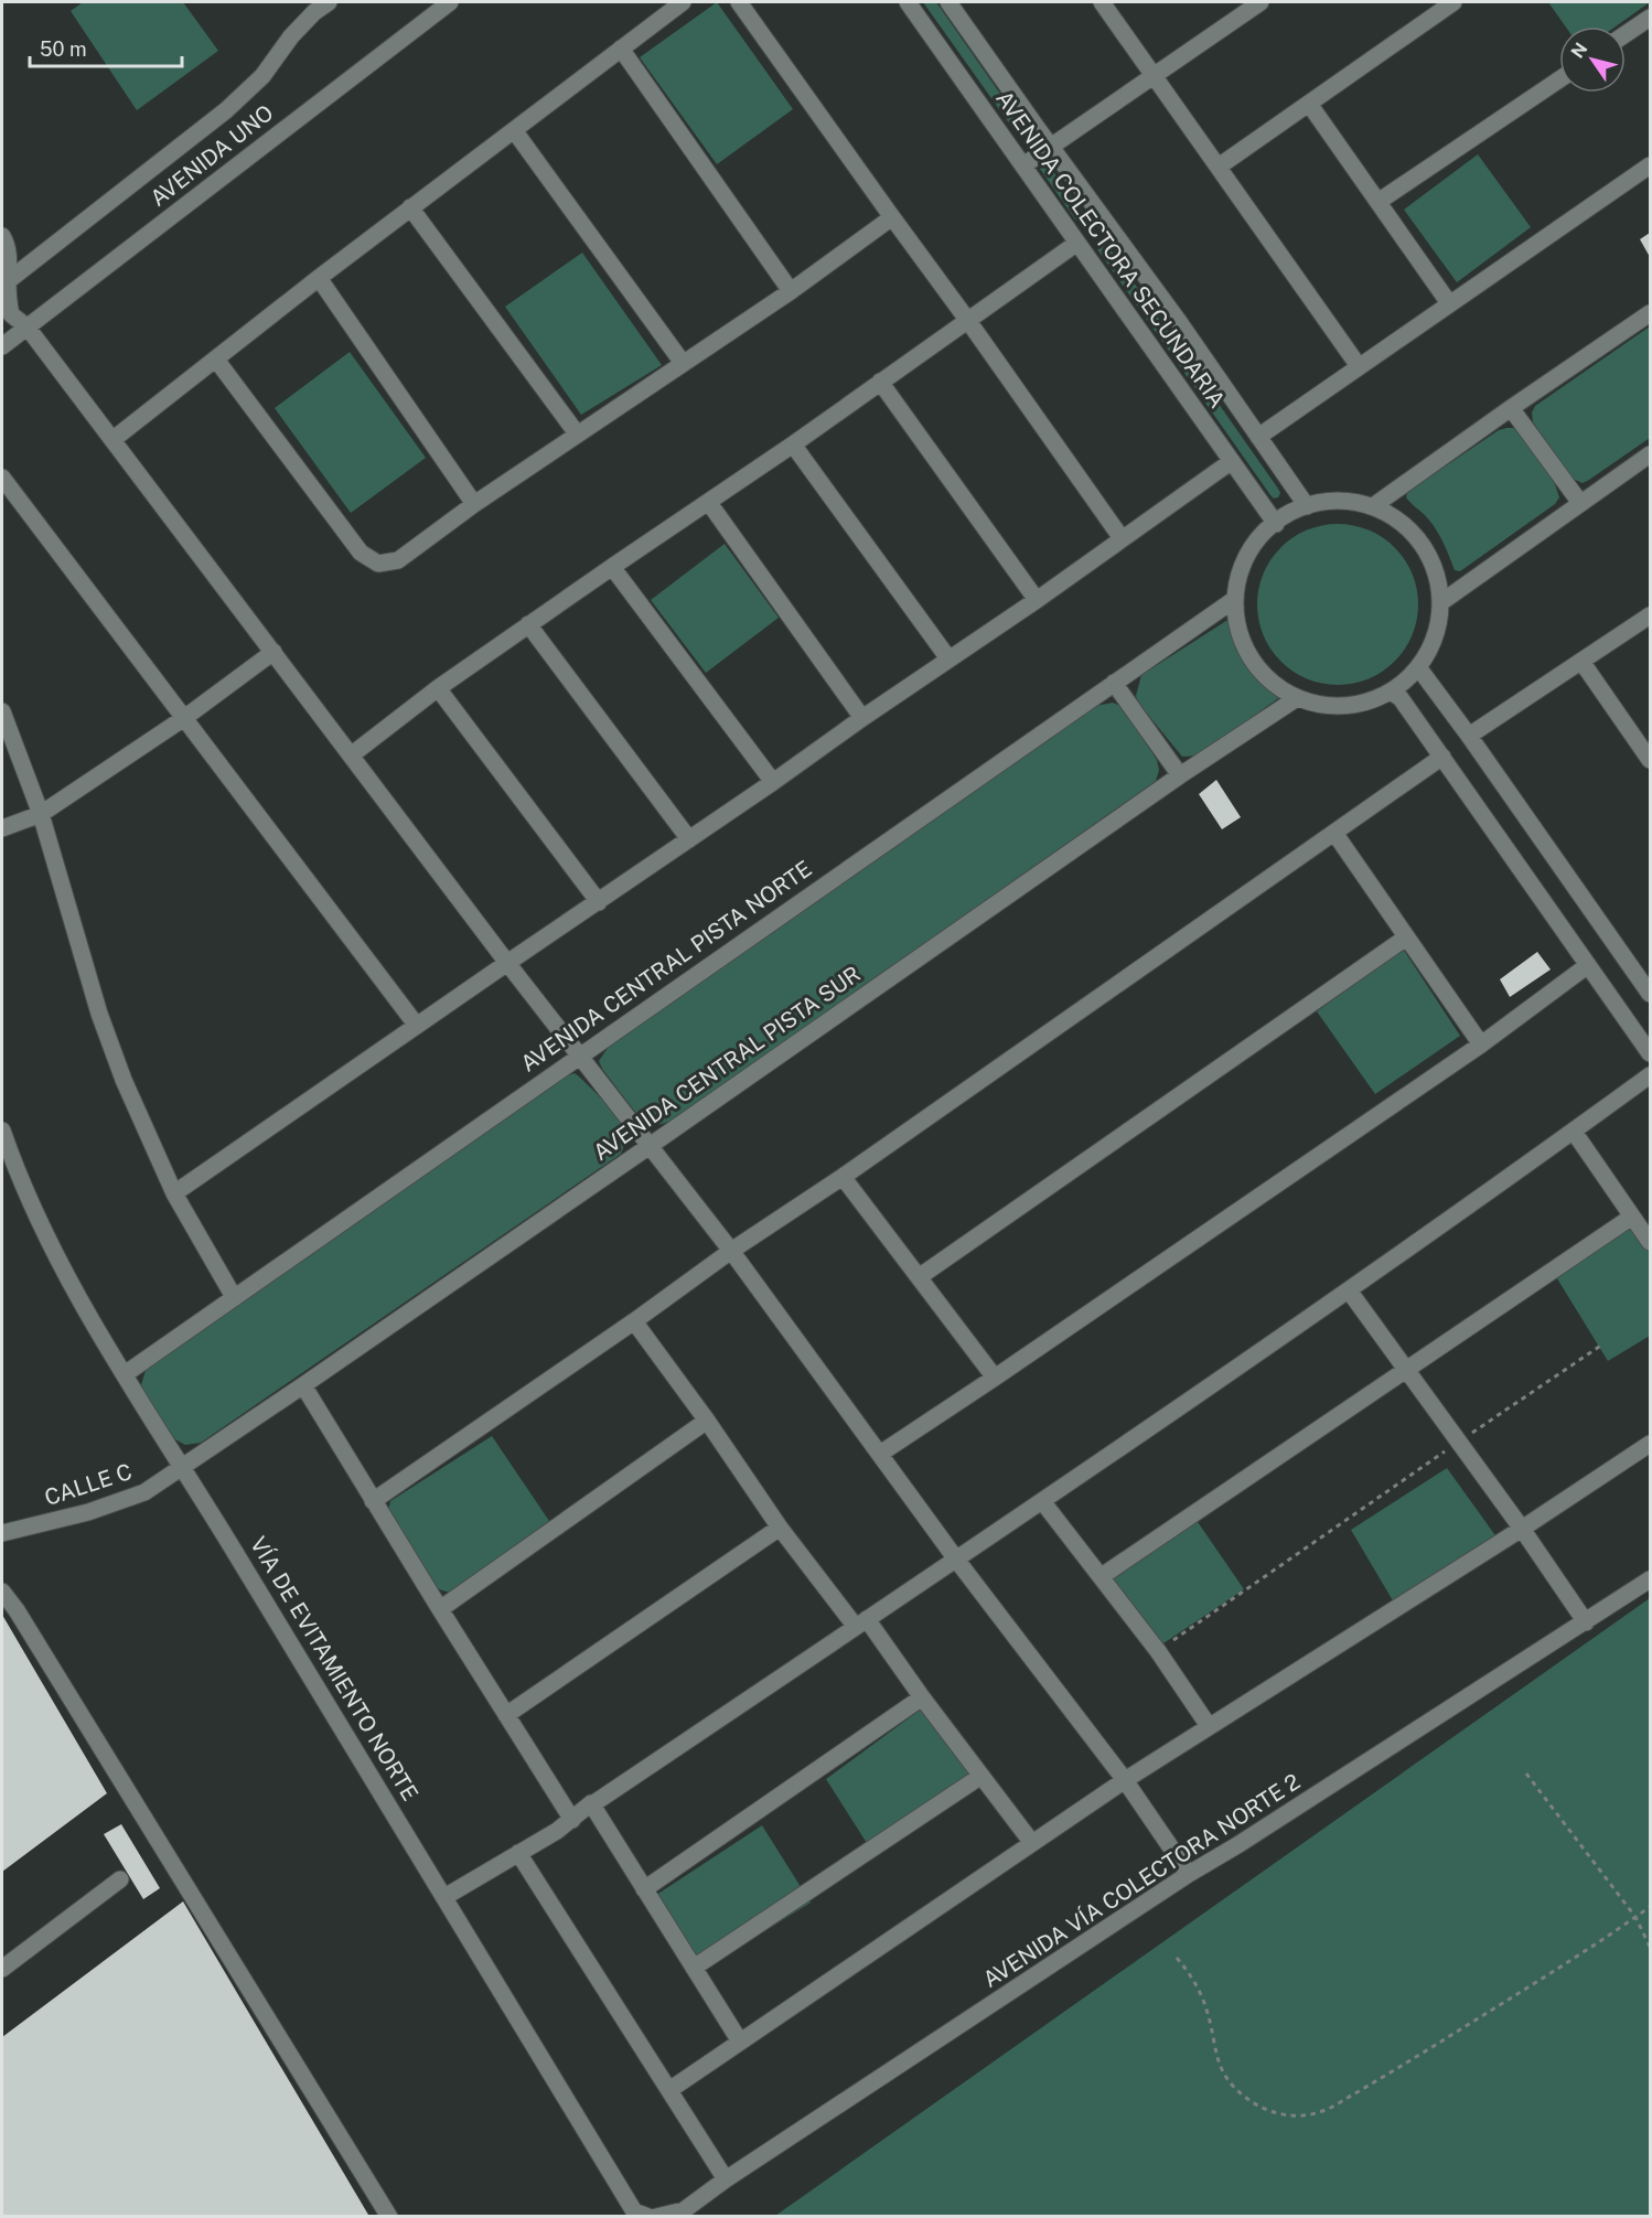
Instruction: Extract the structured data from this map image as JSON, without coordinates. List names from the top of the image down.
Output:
{
  "streets": {
    "street": [
      "AVENIDA UNO",
      "AVENIDA COLECTORA SECUNDARIA",
      "AVENIDA CENTRAL PISTA NORTE",
      "AVENIDA CENTRAL PISTA SUR",
      "CALLE C",
      "VÍA DE EVITAMIENTO NORTE",
      "AVENIDA VÍA COLECTORA NORTE 2"
    ]
  },
  "crossings": [
    ["AVENIDA COLECTORA SECUNDARIA", "AVENIDA CENTRAL PISTA NORTE"],
    ["AVENIDA COLECTORA SECUNDARIA", "AVENIDA CENTRAL PISTA SUR"],
    ["AVENIDA CENTRAL PISTA NORTE", "AVENIDA CENTRAL PISTA SUR"],
    ["AVENIDA CENTRAL PISTA NORTE", "VÍA DE EVITAMIENTO NORTE"],
    ["AVENIDA CENTRAL PISTA SUR", "CALLE C"],
    ["AVENIDA CENTRAL PISTA SUR", "VÍA DE EVITAMIENTO NORTE"],
    ["CALLE C", "VÍA DE EVITAMIENTO NORTE"]
  ],
  "scale_bar": "50 m",
  "north": "top left"
}
